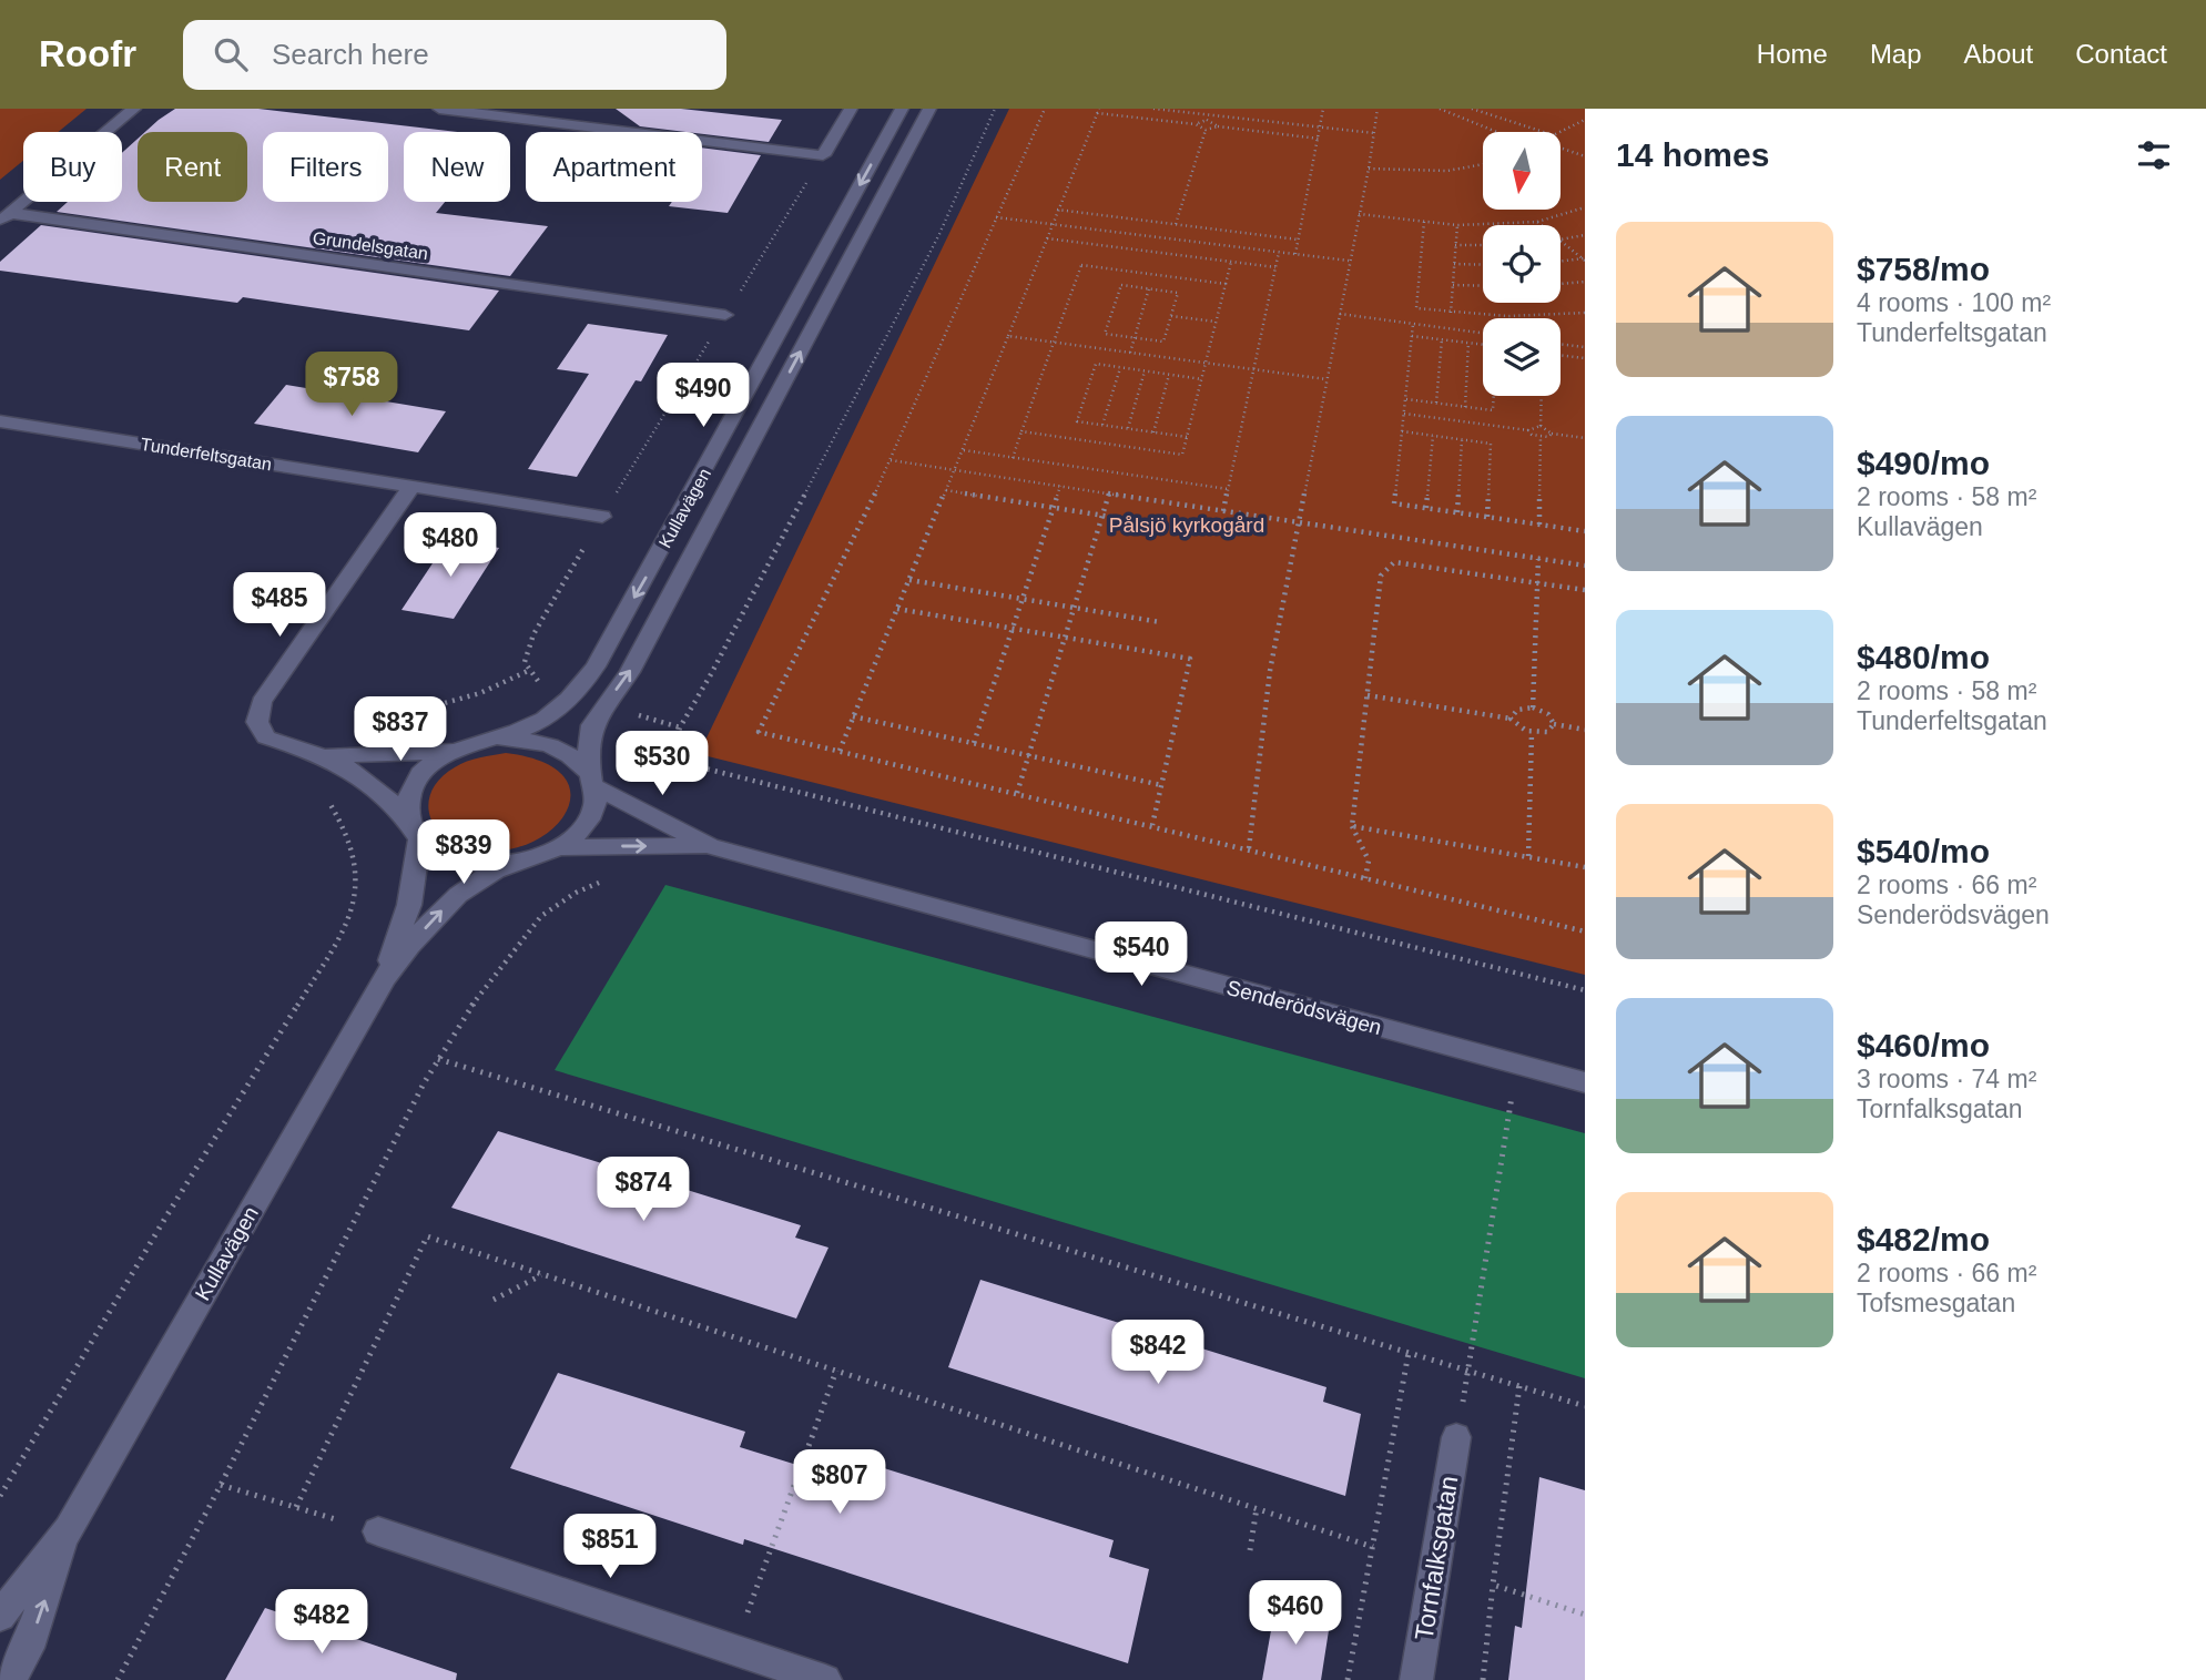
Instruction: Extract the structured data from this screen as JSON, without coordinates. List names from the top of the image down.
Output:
{
  "streets": {
    "street": [
      "Grundelsgatan",
      "Tunderfeltsgatan",
      "Kullavägen",
      "Senderödsvägen",
      "Tornfalksgatan"
    ]
  },
  "crossings": [
    ["Kullavägen", "Senderödsvägen"]
  ],
  "parks": ["Pålsjö kyrkogård"],
  "north": "bottom",
  "page": {
    "header": "Roofr",
    "search": "Search here",
    "nav": [
      "Home",
      "Map",
      "About",
      "Contact"
    ],
    "heading": "14 homes",
    "chip": [
      "Buy",
      "Rent",
      "Filters",
      "New",
      "Apartment"
    ],
    "list": [
      {
        "name": "$758/mo",
        "note": "4 rooms · 100 m² · Tunderfeltsgatan"
      },
      {
        "name": "$490/mo",
        "note": "2 rooms · 58 m² · Kullavägen"
      },
      {
        "name": "$480/mo",
        "note": "2 rooms · 58 m² · Tunderfeltsgatan"
      },
      {
        "name": "$540/mo",
        "note": "2 rooms · 66 m² · Senderödsvägen"
      },
      {
        "name": "$460/mo",
        "note": "3 rooms · 74 m² · Tornfalksgatan"
      },
      {
        "name": "$482/mo",
        "note": "2 rooms · 66 m² · Tofsmesgatan"
      }
    ],
    "price": [
      "$758",
      "$490",
      "$480",
      "$485",
      "$837",
      "$530",
      "$839",
      "$540",
      "$874",
      "$842",
      "$807",
      "$851",
      "$460",
      "$482"
    ]
  }
}
